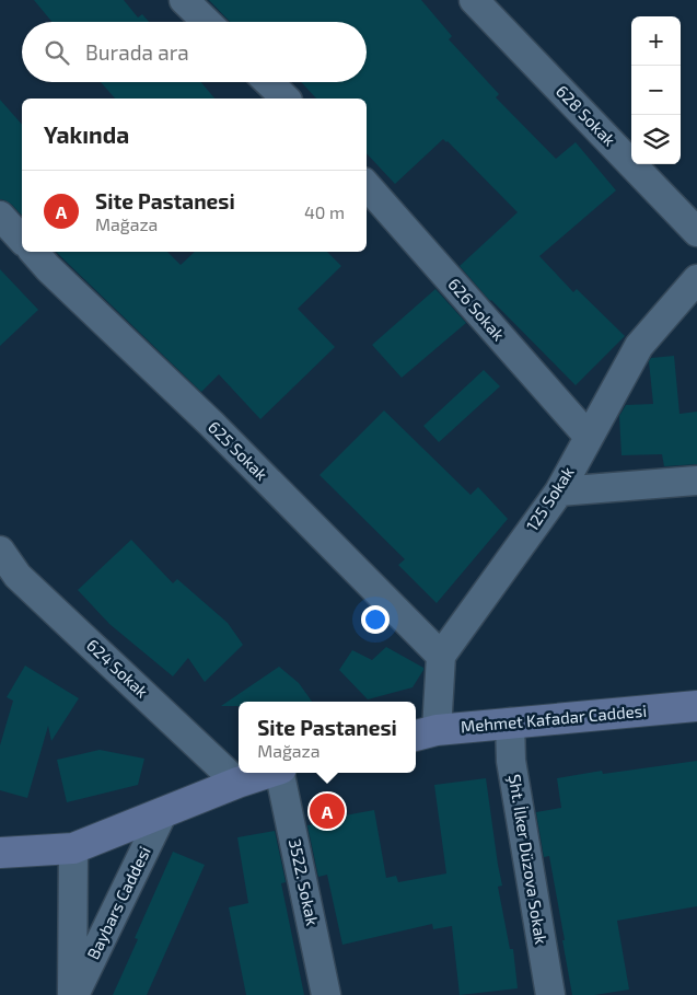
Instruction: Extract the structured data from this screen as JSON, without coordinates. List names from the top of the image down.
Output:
{
  "streets": {
    "main road": ["Mehmet Kafadar Caddesi"],
    "street": [
      "628 Sokak",
      "626 Sokak",
      "625 Sokak",
      "125 Sokak",
      "624 Sokak",
      "Şht. İlker Düzova Sokak",
      "3522. Sokak",
      "Baybars Caddesi"
    ]
  },
  "crossings": [
    ["626 Sokak", "125 Sokak"],
    ["625 Sokak", "125 Sokak"],
    ["Mehmet Kafadar Caddesi", "Şht. İlker Düzova Sokak"]
  ],
  "page": {
    "map_buttons": ["+", "−"],
    "search": "Burada ara",
    "heading": "Yakında",
    "list": [
      {
        "mark": "A",
        "name": "Site Pastanesi",
        "note": "Mağaza",
        "value": "40 m"
      }
    ],
    "popup": ["Site Pastanesi", "Mağaza"],
    "pins": "A"
  }
}
